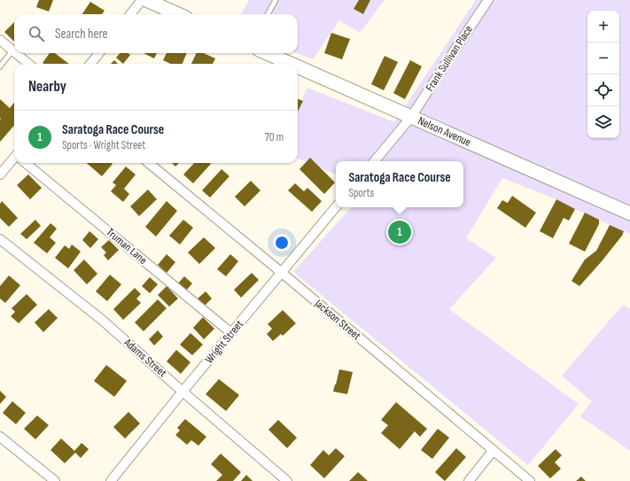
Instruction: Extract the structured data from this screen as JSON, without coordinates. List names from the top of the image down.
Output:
{
  "streets": {
    "street": [
      "Frank Sullivan Place",
      "Nelson Avenue",
      "Truman Lane",
      "Jackson Street",
      "Wright Street",
      "Adams Street"
    ]
  },
  "crossings": [
    ["Frank Sullivan Place", "Nelson Avenue"],
    ["Truman Lane", "Wright Street"],
    ["Jackson Street", "Wright Street"],
    ["Wright Street", "Adams Street"]
  ],
  "page": {
    "map_buttons": ["+", "−"],
    "search": "Search here",
    "heading": "Nearby",
    "list": [
      {
        "mark": "1",
        "name": "Saratoga Race Course",
        "note": "Sports · Wright Street",
        "value": "70 m"
      }
    ],
    "popup": ["Saratoga Race Course", "Sports"],
    "pins": "1"
  }
}
